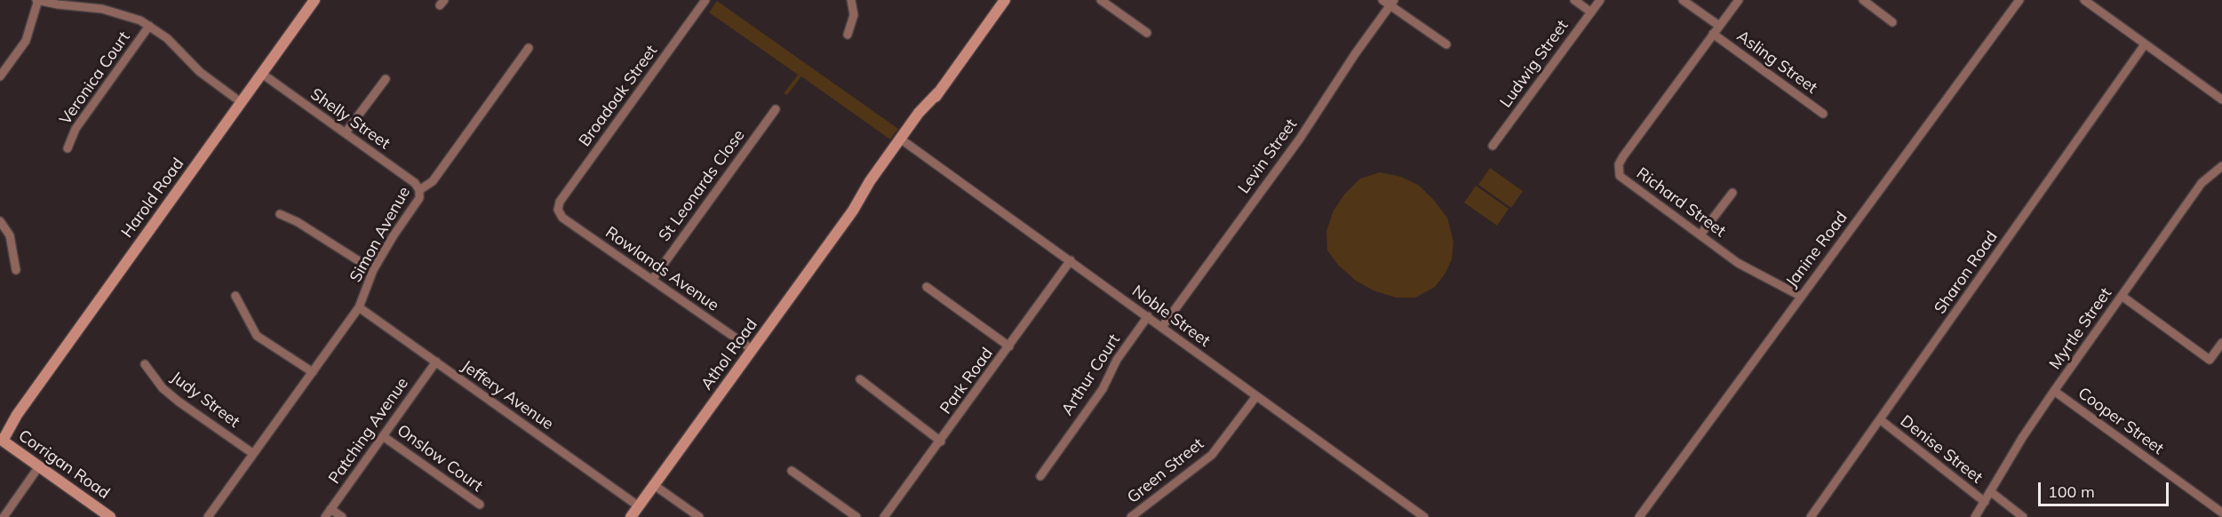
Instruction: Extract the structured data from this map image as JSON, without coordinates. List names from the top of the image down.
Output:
{
  "streets": {
    "main road": ["Harold Road", "Athol Road", "Corrigan Road"],
    "street": [
      "Asling Street",
      "Ludwig Street",
      "Veronica Court",
      "Broadoak Street",
      "Shelly Street",
      "Levin Street",
      "St Leonards Close",
      "Richard Street",
      "Simon Avenue",
      "Janine Road",
      "Rowlands Avenue",
      "Sharon Road",
      "Noble Street",
      "Myrtle Street",
      "Arthur Court",
      "Park Road",
      "Jeffery Avenue",
      "Judy Street",
      "Cooper Street",
      "Patching Avenue",
      "Denise Street",
      "Onslow Court",
      "Green Street"
    ]
  },
  "crossings": [
    ["Asling Street", "Richard Street"],
    ["Broadoak Street", "Rowlands Avenue"],
    ["Shelly Street", "Harold Road"],
    ["Shelly Street", "Simon Avenue"],
    ["Levin Street", "Noble Street"],
    ["St Leonards Close", "Rowlands Avenue"],
    ["Harold Road", "Corrigan Road"],
    ["Richard Street", "Janine Road"],
    ["Simon Avenue", "Jeffery Avenue"],
    ["Simon Avenue", "Judy Street"],
    ["Rowlands Avenue", "Athol Road"],
    ["Sharon Road", "Denise Street"],
    ["Noble Street", "Athol Road"],
    ["Noble Street", "Arthur Court"],
    ["Noble Street", "Park Road"],
    ["Noble Street", "Green Street"],
    ["Myrtle Street", "Cooper Street"],
    ["Myrtle Street", "Denise Street"],
    ["Athol Road", "Jeffery Avenue"],
    ["Jeffery Avenue", "Patching Avenue"],
    ["Patching Avenue", "Onslow Court"]
  ],
  "scale_bar": "100 m"
}
